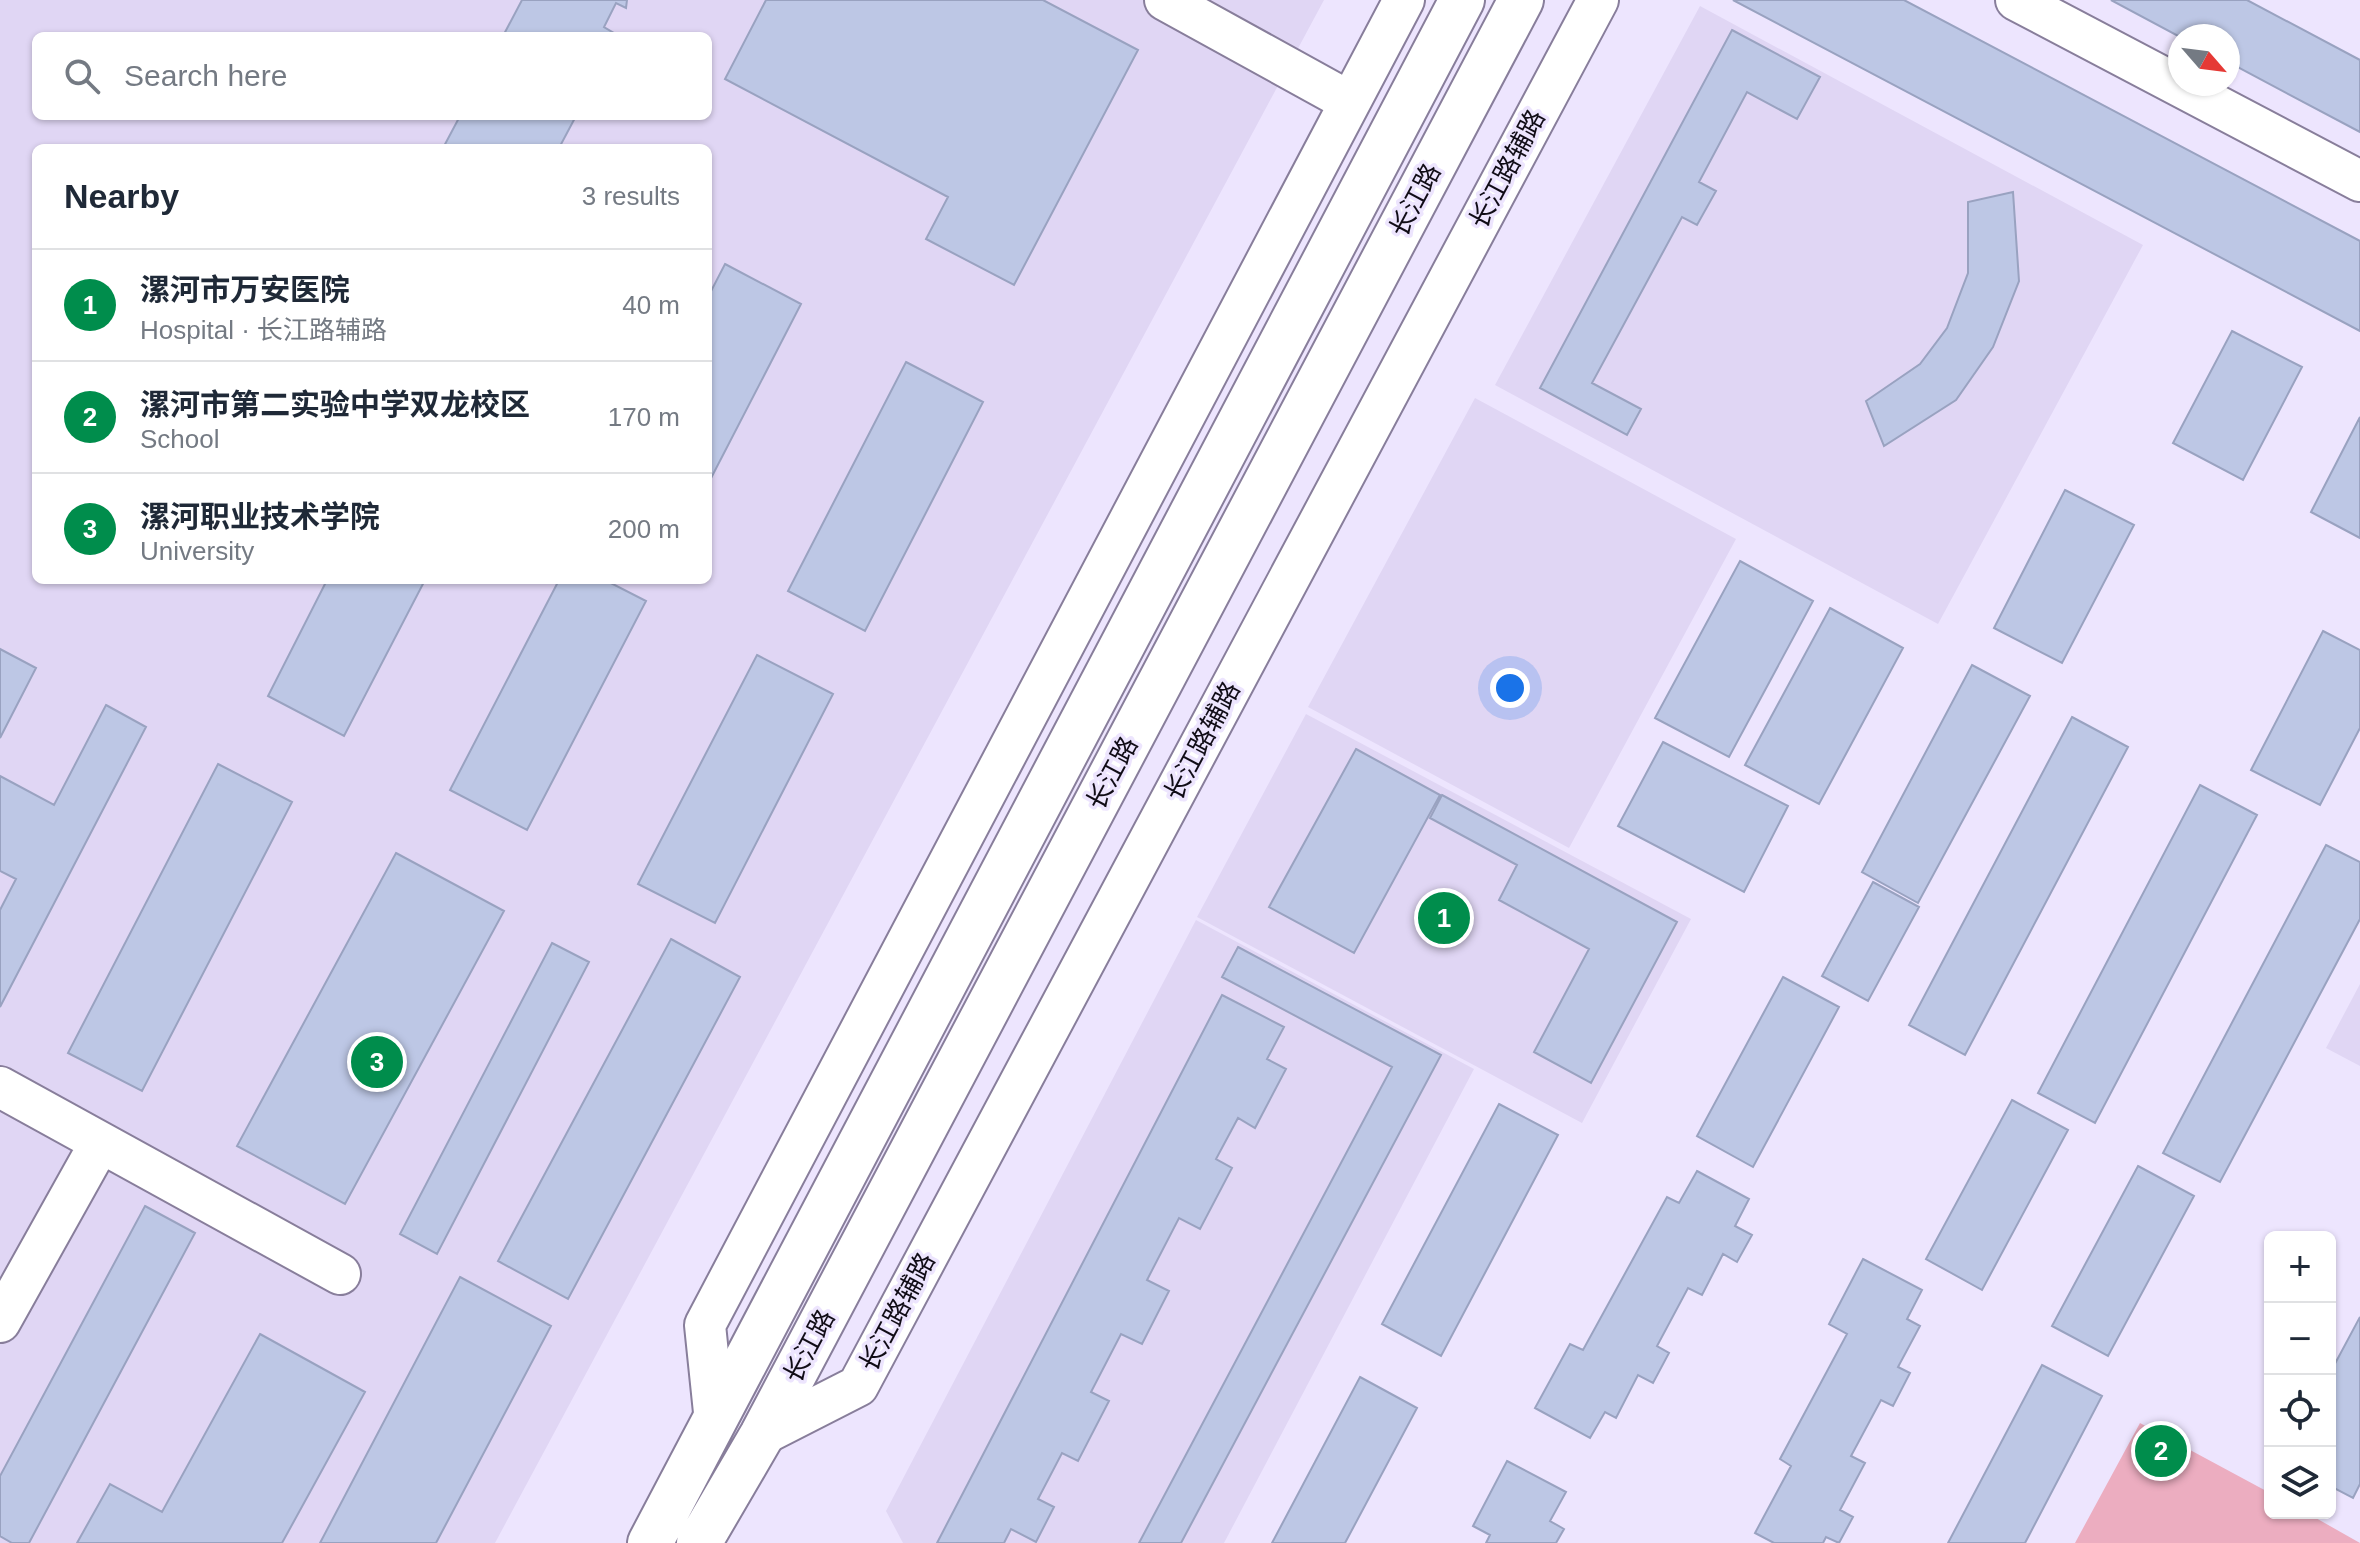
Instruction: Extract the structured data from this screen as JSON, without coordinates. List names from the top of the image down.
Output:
{
  "streets": {
    "main road": ["长江路"],
    "street": ["长江路辅路"]
  },
  "crossings": [
    ["长江路辅路", "长江路"]
  ],
  "north": "bottom right",
  "page": {
    "search": "Search here",
    "heading": ["Nearby", "3 results"],
    "list": [
      {
        "mark": "1",
        "name": "漯河市万安医院",
        "note": "Hospital · 长江路辅路",
        "value": "40 m"
      },
      {
        "mark": "2",
        "name": "漯河市第二实验中学双龙校区",
        "note": "School",
        "value": "170 m"
      },
      {
        "mark": "3",
        "name": "漯河职业技术学院",
        "note": "University",
        "value": "200 m"
      }
    ],
    "pins": ["1", "3", "2"],
    "map_buttons": ["+", "−"]
  }
}
